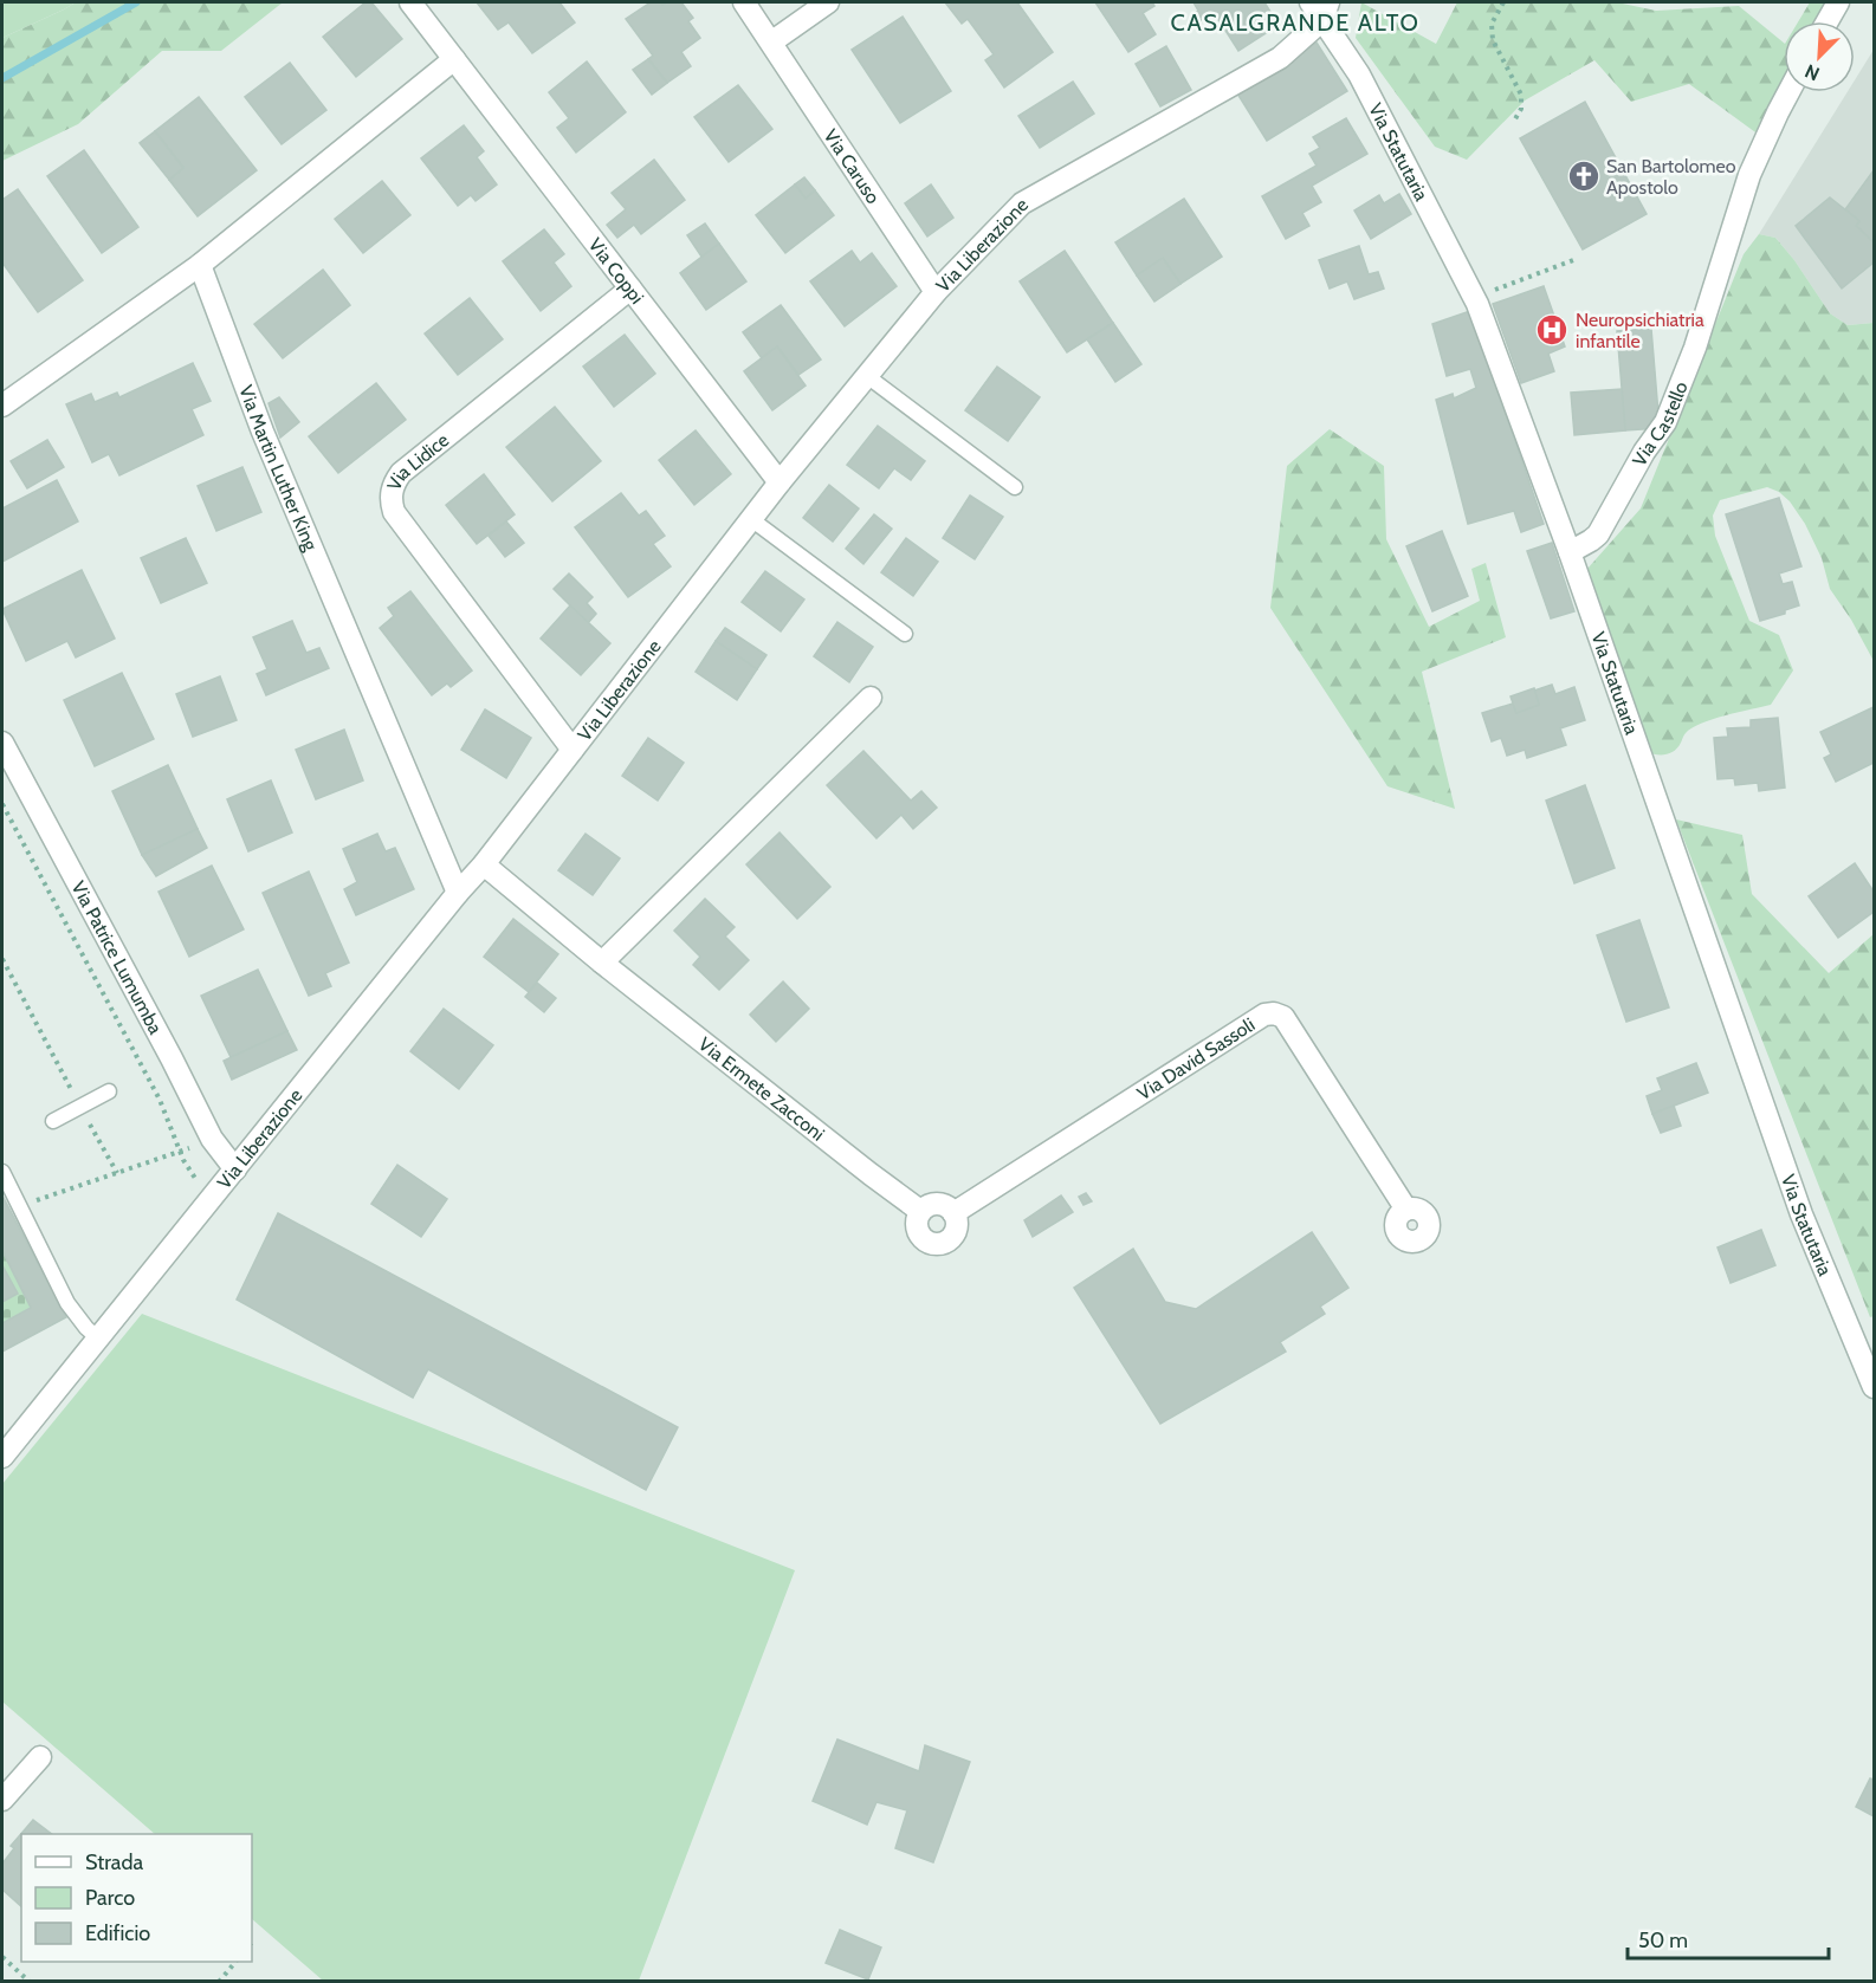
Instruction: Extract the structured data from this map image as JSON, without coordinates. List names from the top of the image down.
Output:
{
  "streets": {
    "street": [
      "Via Statutaria",
      "Via Caruso",
      "Via Liberazione",
      "Via Coppi",
      "Via Castello",
      "Via Lidice",
      "Via Martin Luther King",
      "Via Patrice Lumumba",
      "Via David Sassoli",
      "Via Ermete Zacconi"
    ]
  },
  "crossings": [
    ["Via Statutaria", "Via Liberazione"],
    ["Via Statutaria", "Via Castello"],
    ["Via Caruso", "Via Liberazione"],
    ["Via Liberazione", "Via Coppi"],
    ["Via Liberazione", "Via Lidice"],
    ["Via Liberazione", "Via Martin Luther King"],
    ["Via Liberazione", "Via Patrice Lumumba"],
    ["Via Liberazione", "Via Ermete Zacconi"],
    ["Via Coppi", "Via Lidice"],
    ["Via David Sassoli", "Via Ermete Zacconi"]
  ],
  "districts": ["CASALGRANDE ALTO"],
  "places": {
    "church": ["San Bartolomeo Apostolo"],
    "hospital": ["Neuropsichiatria infantile"]
  },
  "legend": ["Strada", "Parco", "Edificio"],
  "scale_bar": "50 m",
  "north": "bottom left"
}
